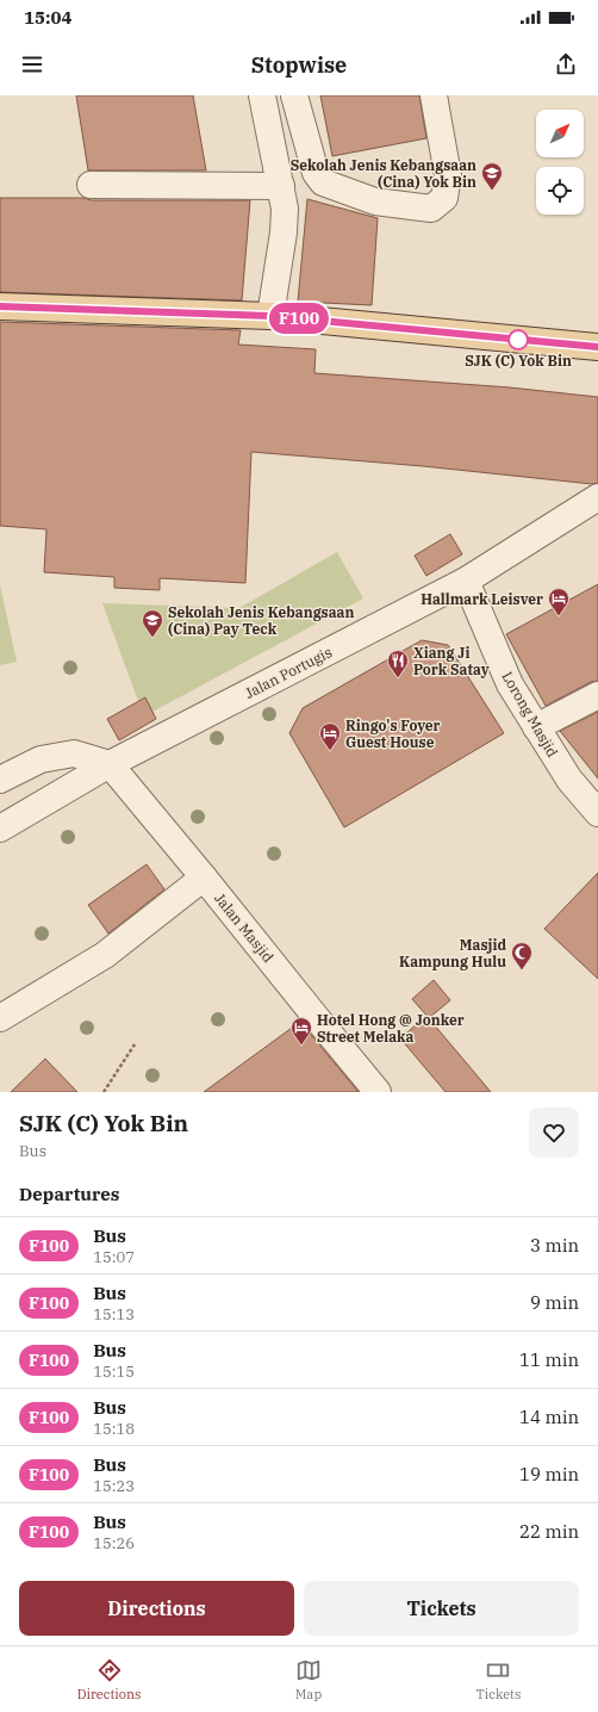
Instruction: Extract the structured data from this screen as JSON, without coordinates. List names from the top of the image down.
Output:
{
  "streets": {
    "street": ["Jalan Portugis", "Lorong Masjid", "Jalan Masjid"]
  },
  "crossings": [
    ["Jalan Portugis", "Lorong Masjid"],
    ["Jalan Portugis", "Jalan Masjid"]
  ],
  "places": {
    "school or university": ["Sekolah Jenis Kebangsaan (Cina) Yok Bin", "Sekolah Jenis Kebangsaan (Cina) Pay Teck"],
    "other": ["SJK (C) Yok Bin"],
    "hotel": ["Hallmark Leisver", "Ringo's Foyer Guest House", "Hotel Hong @ Jonker Street Melaka"],
    "restaurant": ["Xiang Ji Pork Satay"],
    "mosque": ["Masjid Kampung Hulu"]
  },
  "lines": ["bus line F100"],
  "north": "top right",
  "page": {
    "status": "15:04",
    "header": "Stopwise",
    "on_map": "F100",
    "heading": [
      ["SJK (C) Yok Bin", "Bus"],
      "Departures"
    ],
    "list": [
      {
        "mark": "F100",
        "name": "Bus",
        "note": "15:07",
        "value": "3 min"
      },
      {
        "mark": "F100",
        "name": "Bus",
        "note": "15:13",
        "value": "9 min"
      },
      {
        "mark": "F100",
        "name": "Bus",
        "note": "15:15",
        "value": "11 min"
      },
      {
        "mark": "F100",
        "name": "Bus",
        "note": "15:18",
        "value": "14 min"
      },
      {
        "mark": "F100",
        "name": "Bus",
        "note": "15:23",
        "value": "19 min"
      },
      {
        "mark": "F100",
        "name": "Bus",
        "note": "15:26",
        "value": "22 min"
      }
    ],
    "buttons": ["Directions", "Tickets"],
    "tabs": ["Directions", "Map", "Tickets"]
  }
}
